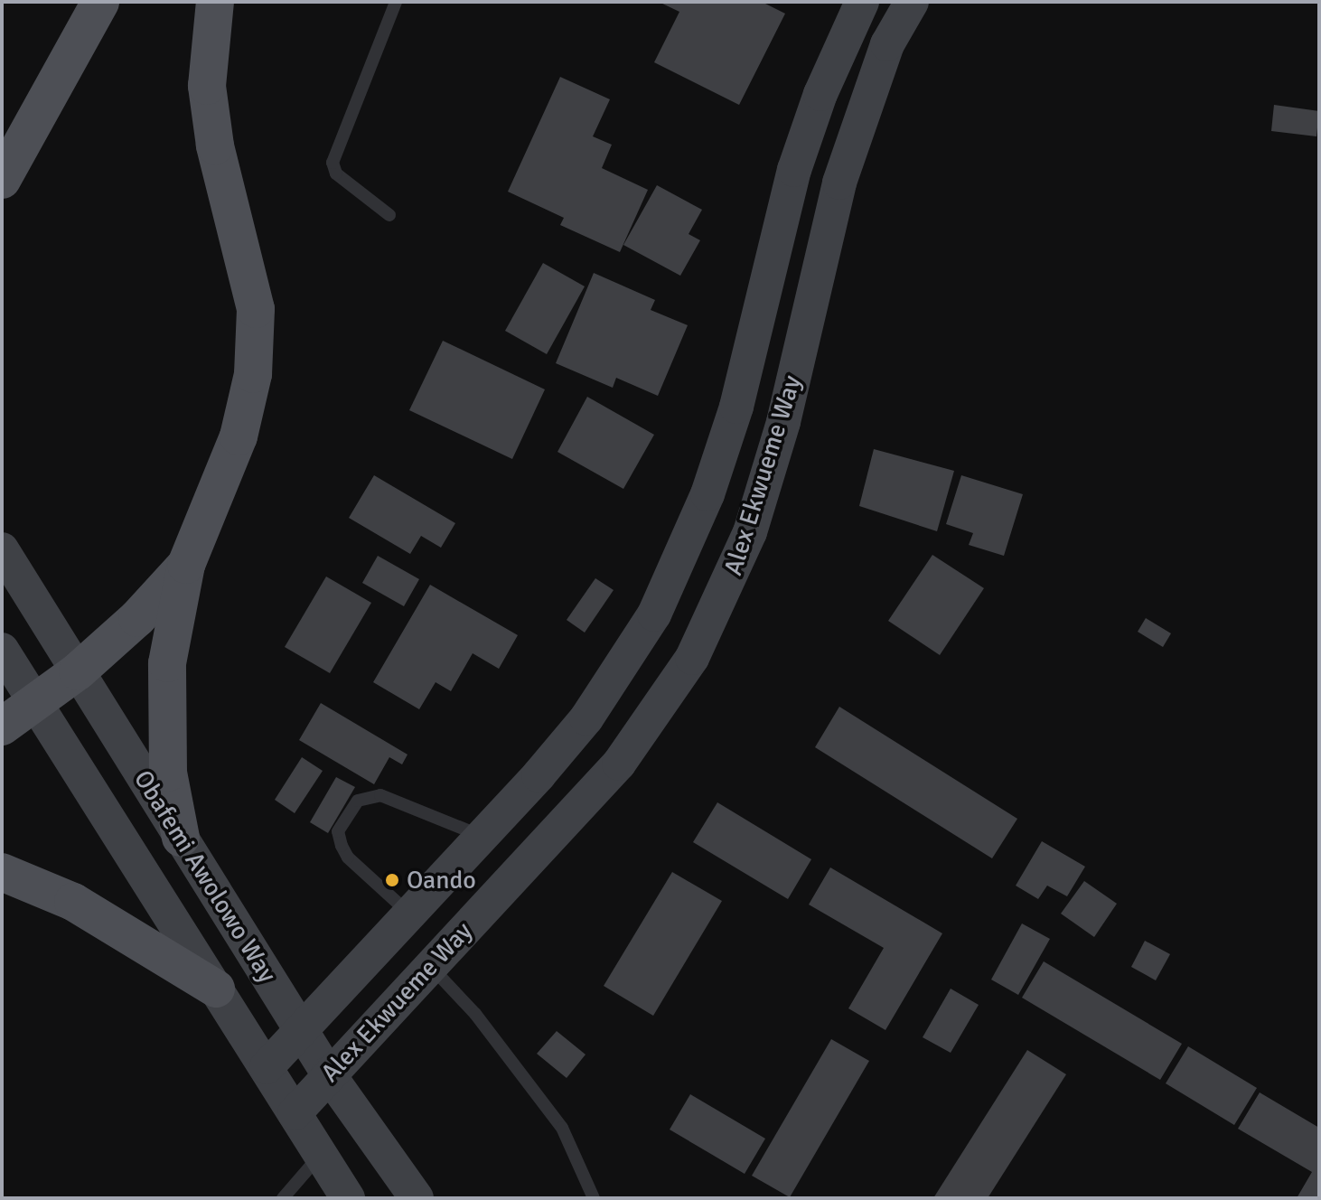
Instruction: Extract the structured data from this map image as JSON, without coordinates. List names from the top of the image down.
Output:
{
  "streets": {
    "street": ["Alex Ekwueme Way", "Obafemi Awolowo Way"]
  },
  "crossings": [
    ["Alex Ekwueme Way", "Obafemi Awolowo Way"]
  ],
  "places": ["Oando"]
}
